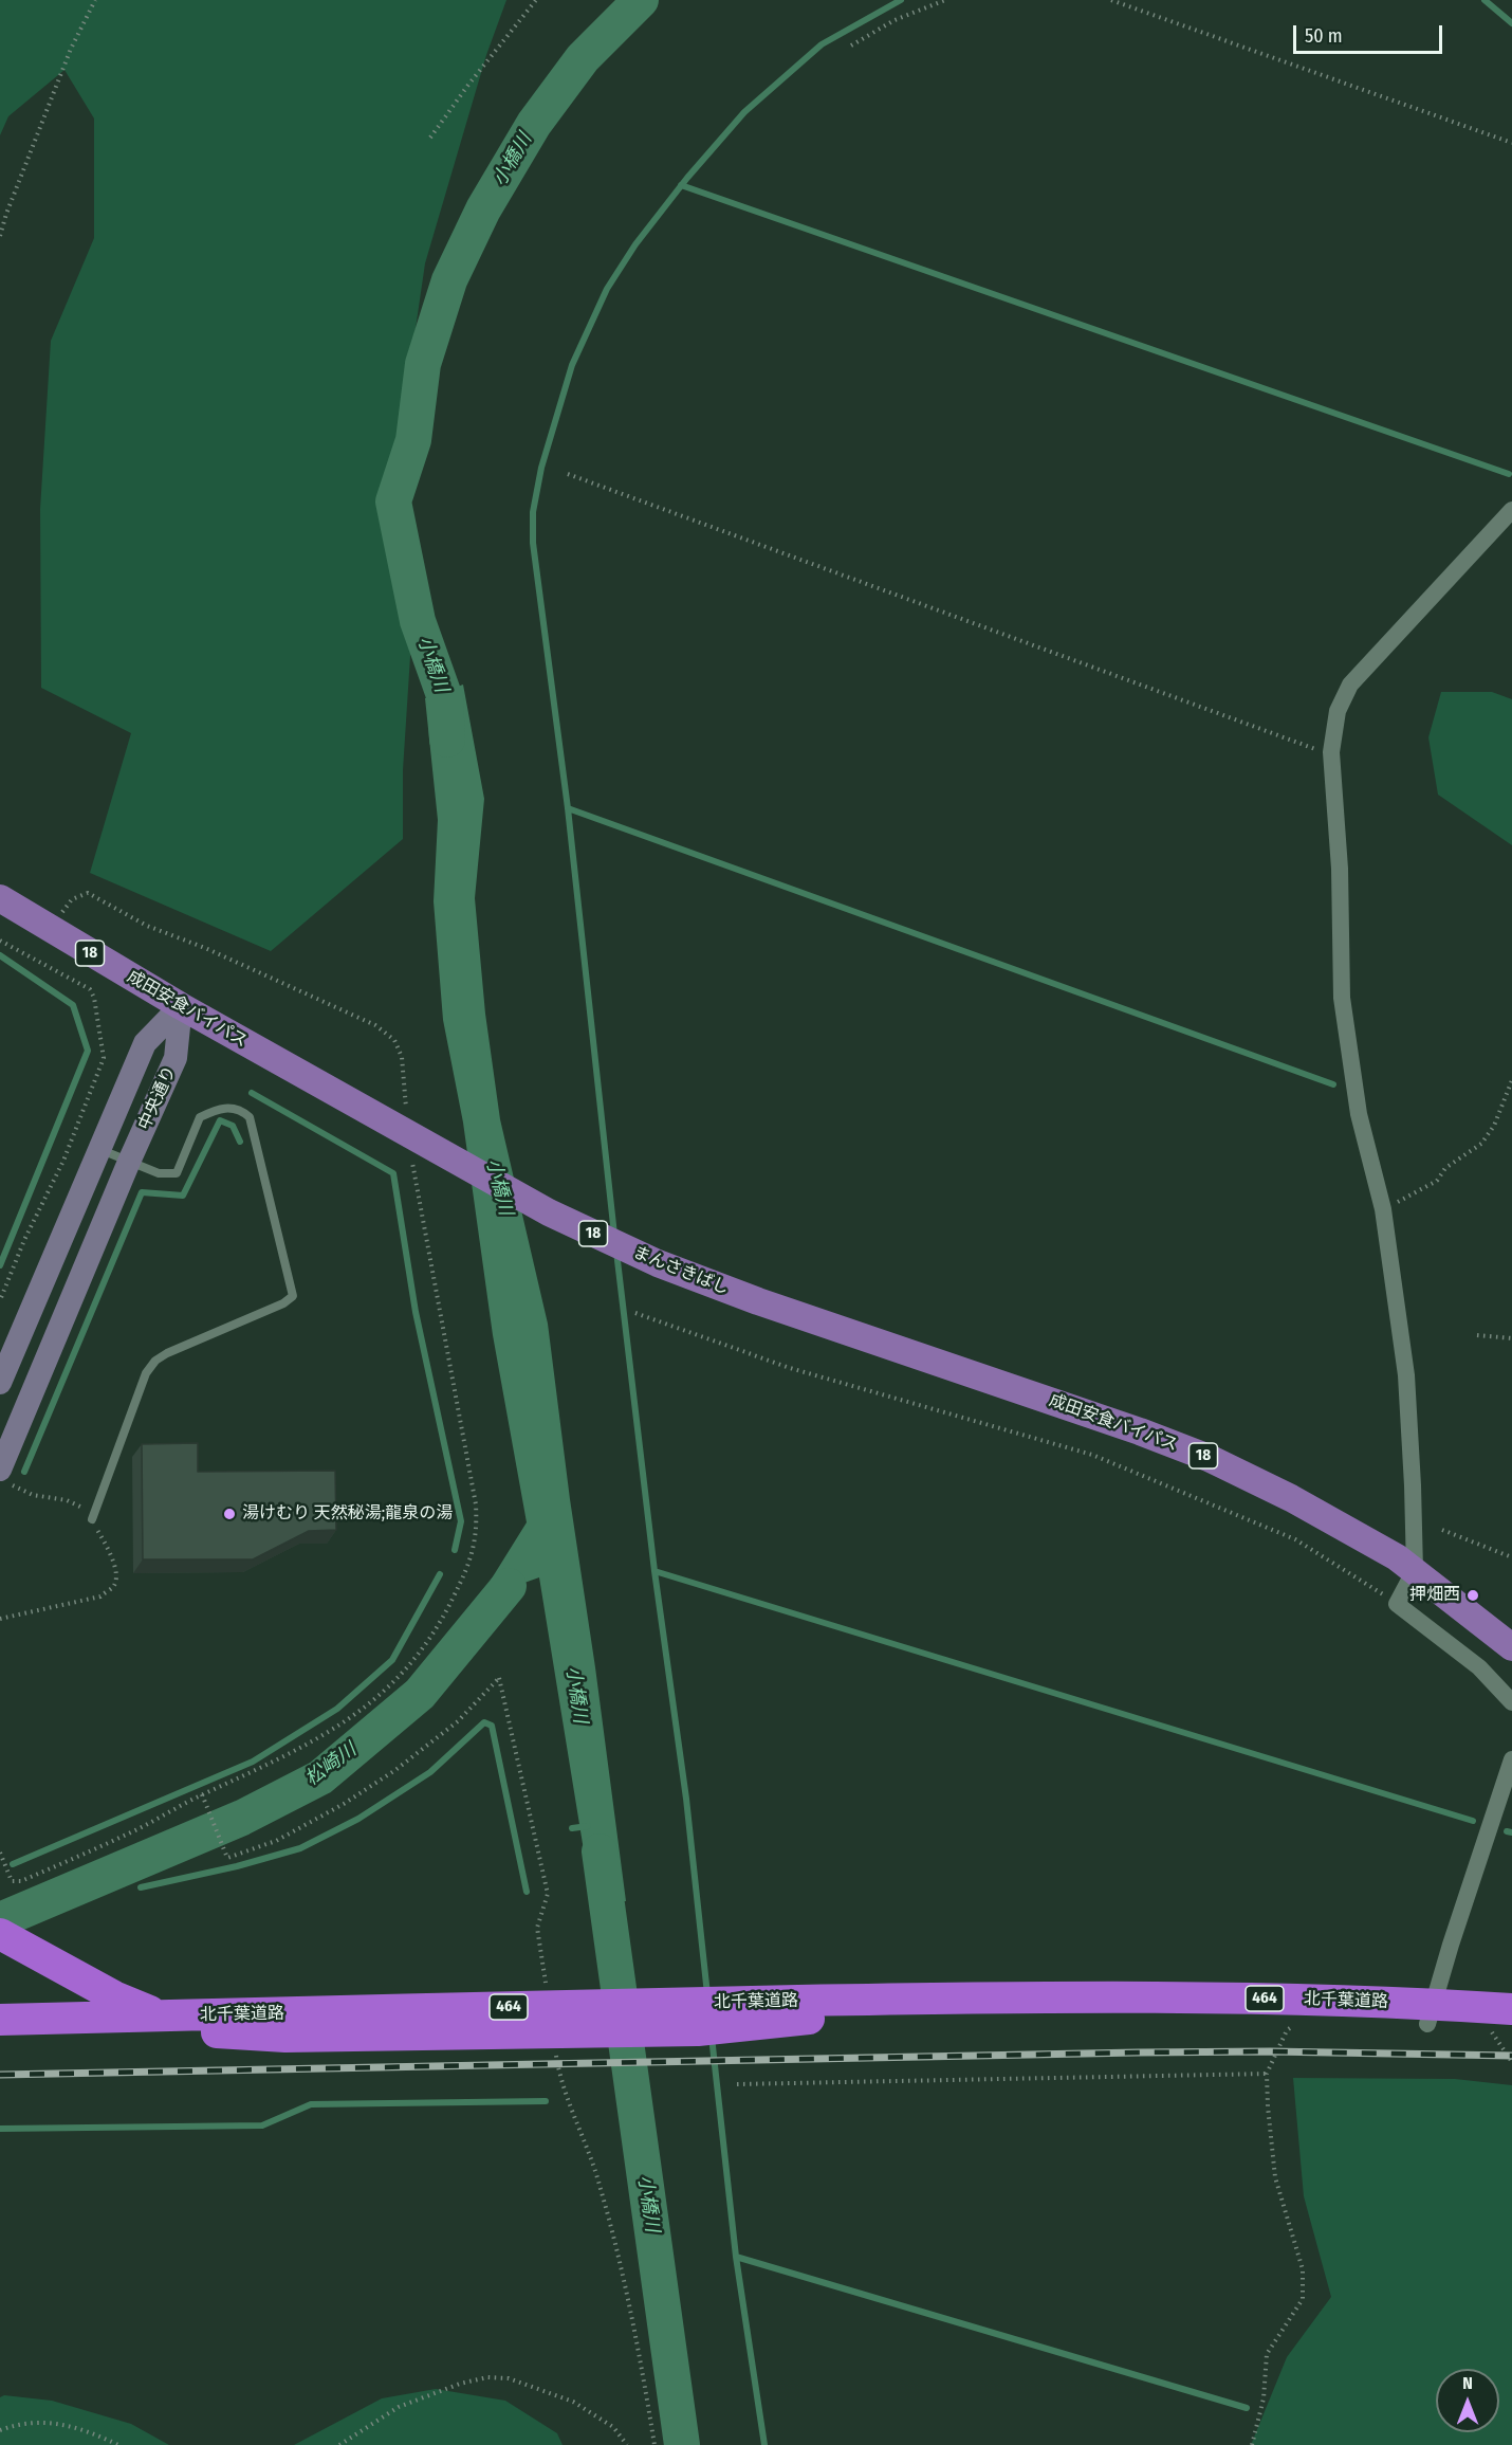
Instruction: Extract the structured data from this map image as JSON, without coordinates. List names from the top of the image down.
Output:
{
  "streets": {
    "highway": ["464", "北千葉道路"],
    "main road": ["18", "成田安食バイパス", "まんさきばし"],
    "street": ["中央通り"]
  },
  "crossings": [
    ["成田安食バイパス", "中央通り"],
    ["成田安食バイパス", "まんさきばし"]
  ],
  "water": ["小橋川", "松崎川"],
  "places": ["湯けむり 天然秘湯;龍泉の湯", "押畑西"],
  "scale_bar": "50 m",
  "north": "top"
}
